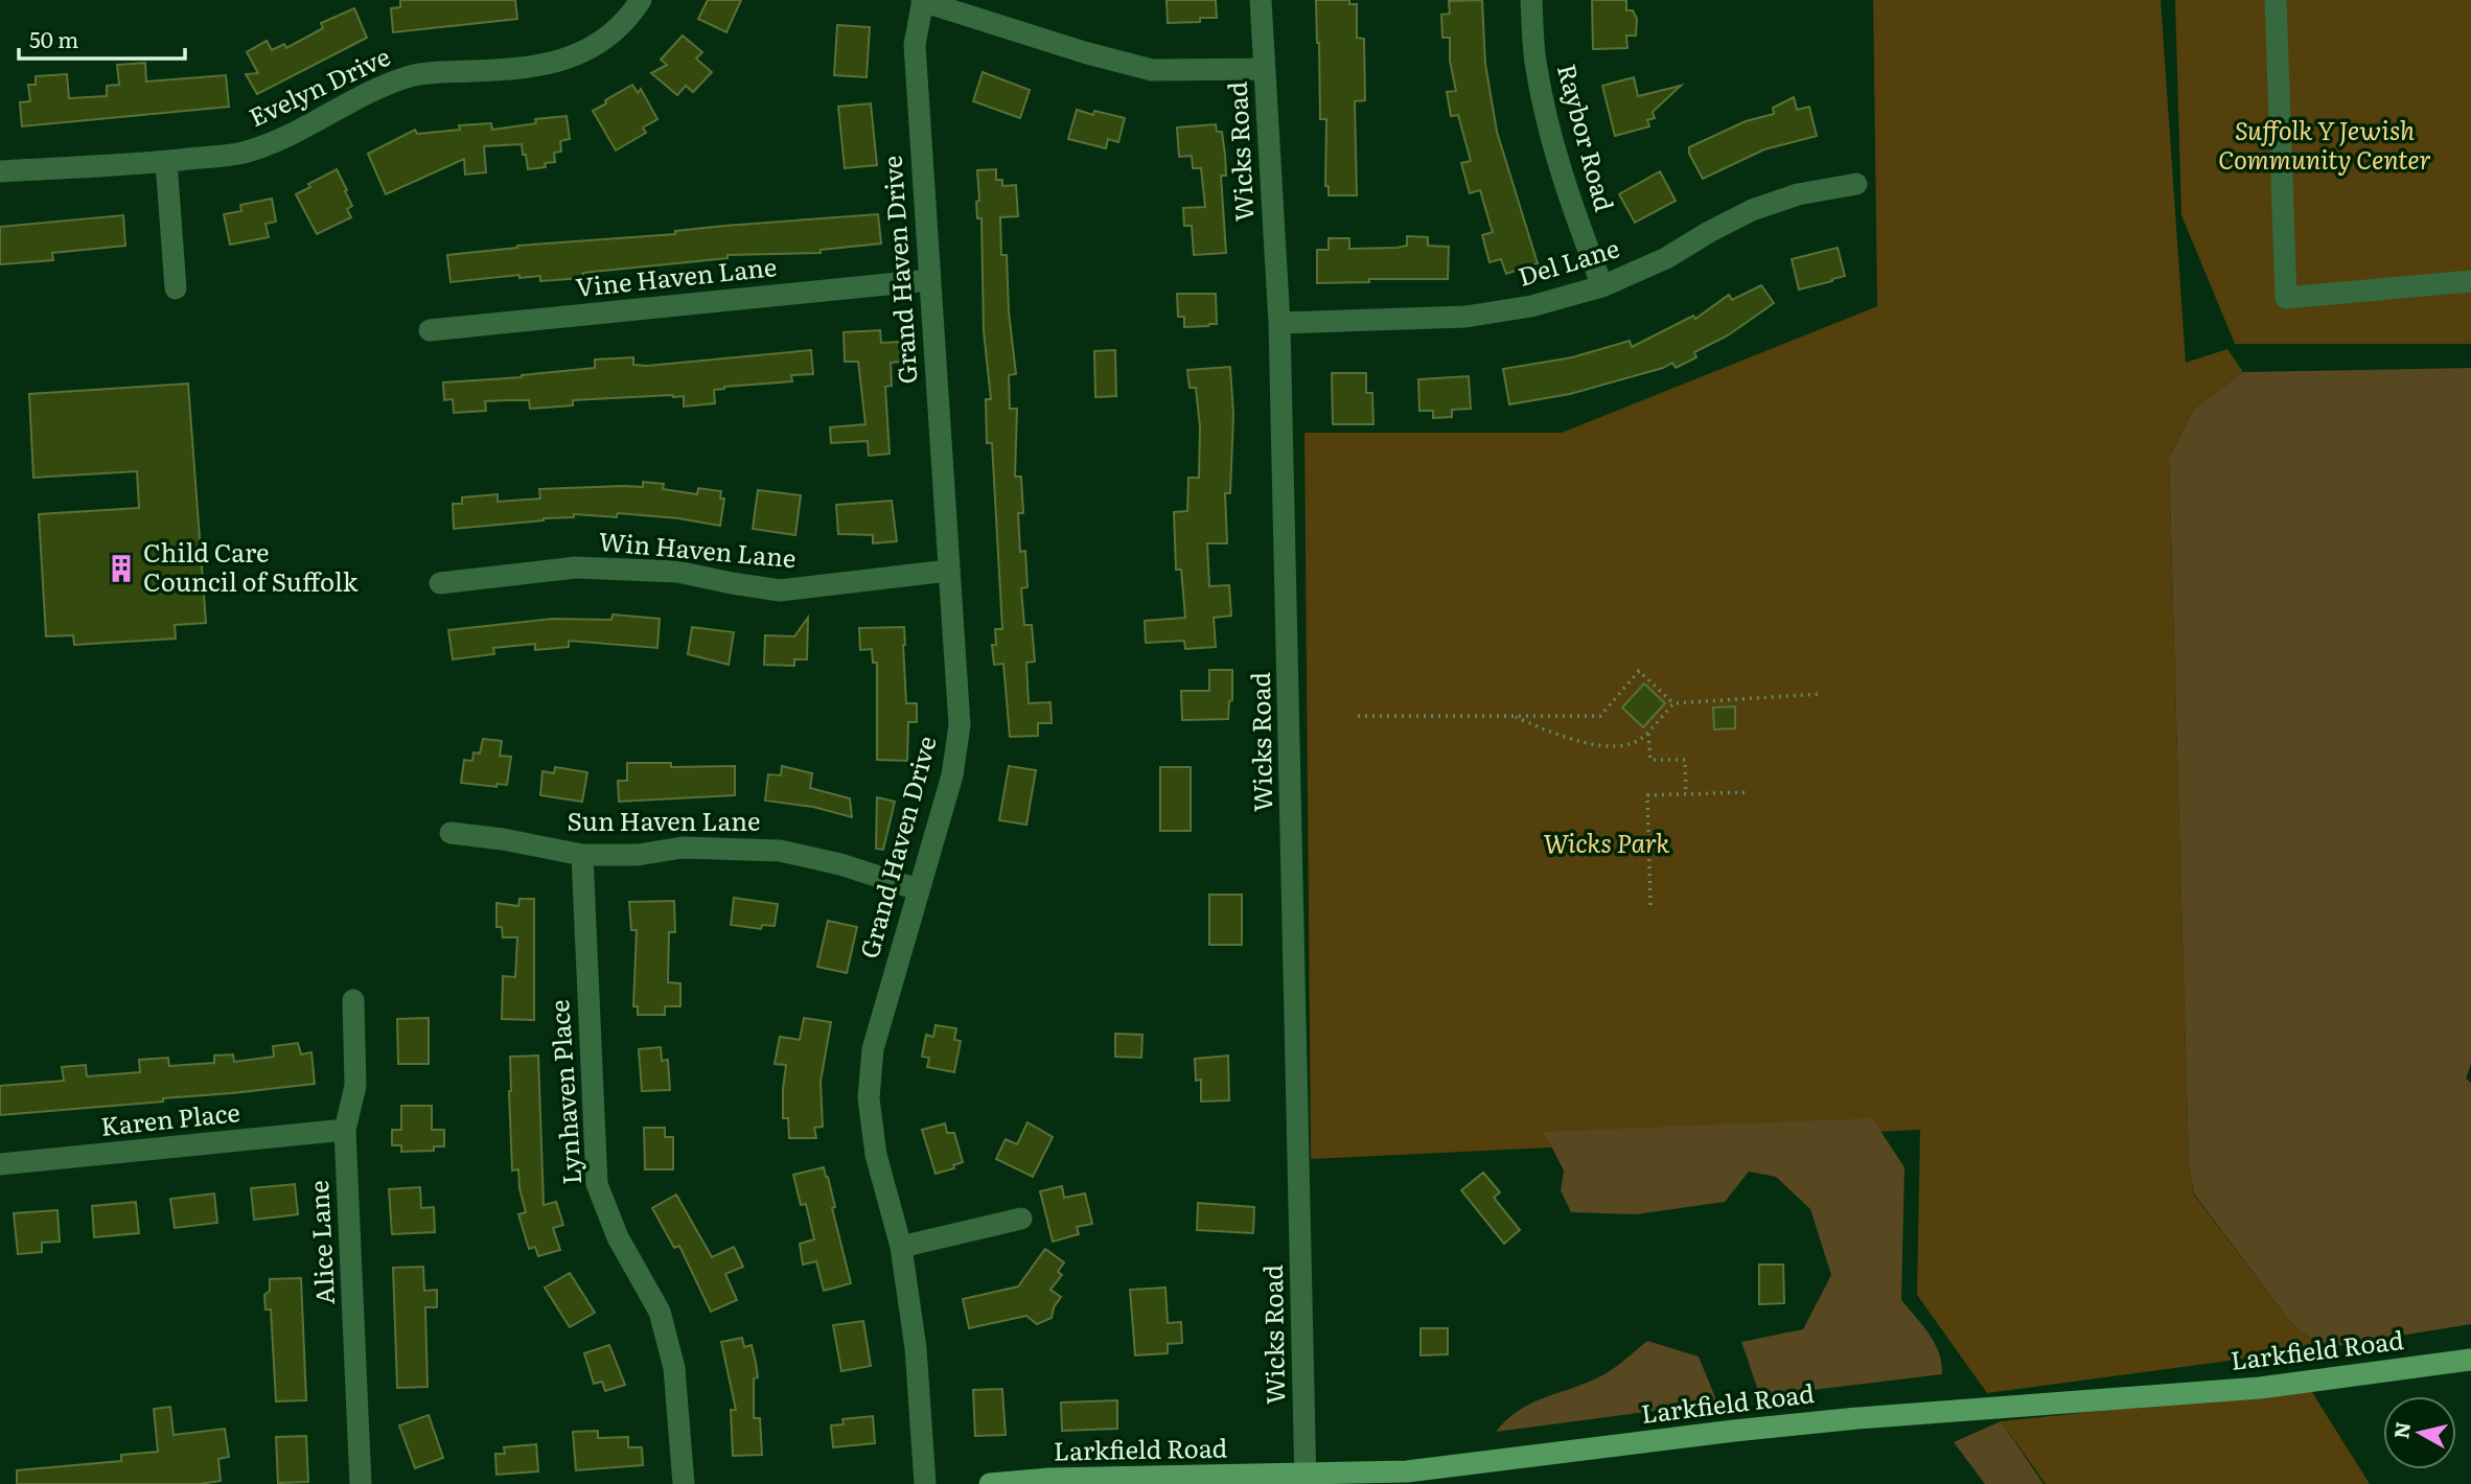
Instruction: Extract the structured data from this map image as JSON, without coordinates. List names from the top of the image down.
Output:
{
  "streets": {
    "main road": ["Larkfield Road"],
    "street": [
      "Evelyn Drive",
      "Raybor Road",
      "Wicks Road",
      "Del Lane",
      "Grand Haven Drive",
      "Vine Haven Lane",
      "Win Haven Lane",
      "Sun Haven Lane",
      "Lynhaven Place",
      "Karen Place",
      "Alice Lane"
    ]
  },
  "crossings": [
    ["Raybor Road", "Del Lane"],
    ["Wicks Road", "Del Lane"],
    ["Wicks Road", "Larkfield Road"],
    ["Grand Haven Drive", "Vine Haven Lane"],
    ["Grand Haven Drive", "Win Haven Lane"],
    ["Grand Haven Drive", "Sun Haven Lane"],
    ["Sun Haven Lane", "Lynhaven Place"],
    ["Karen Place", "Alice Lane"]
  ],
  "parks": ["Suffolk Y Jewish Community Center", "Wicks Park"],
  "places": {
    "building": ["Child Care Council of Suffolk"]
  },
  "scale_bar": "50 m",
  "north": "left"
}
